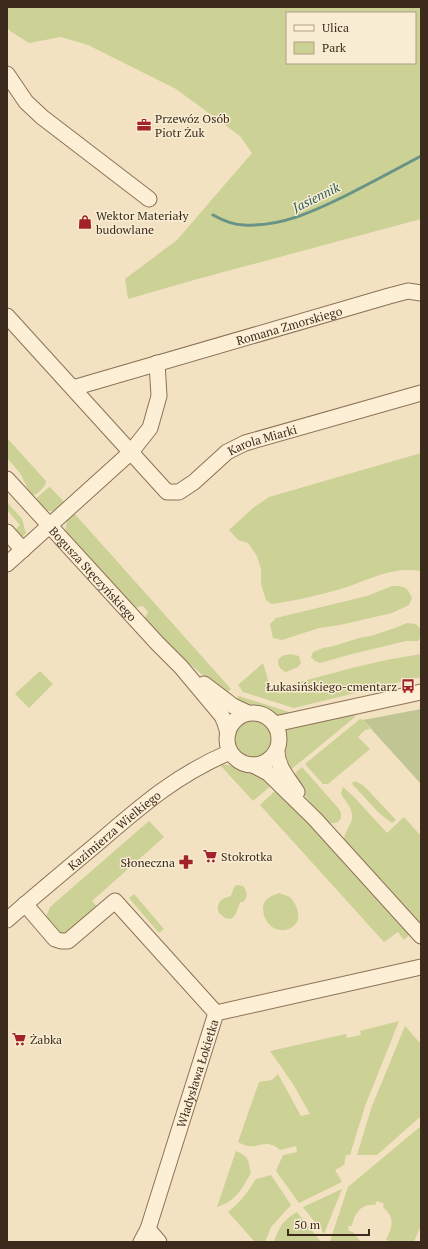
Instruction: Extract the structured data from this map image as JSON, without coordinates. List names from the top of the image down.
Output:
{
  "streets": {
    "street": [
      "Romana Zmorskiego",
      "Karola Miarki",
      "Bogusza Stęczyńskiego",
      "Kazimierza Wielkiego",
      "Władysława Łokietka"
    ]
  },
  "crossings": [
    ["Bogusza Stęczyńskiego", "Kazimierza Wielkiego"]
  ],
  "water": ["Jasiennik"],
  "places": {
    "office": ["Przewóz Osób Piotr Żuk"],
    "shop": ["Wektor Materiały budowlane"],
    "bus stop": ["Łukasińskiego-cmentarz"],
    "supermarket": ["Stokrotka", "Żabka"],
    "pharmacy": ["Słoneczna"]
  },
  "legend": ["Ulica", "Park"],
  "scale_bar": "50 m"
}
